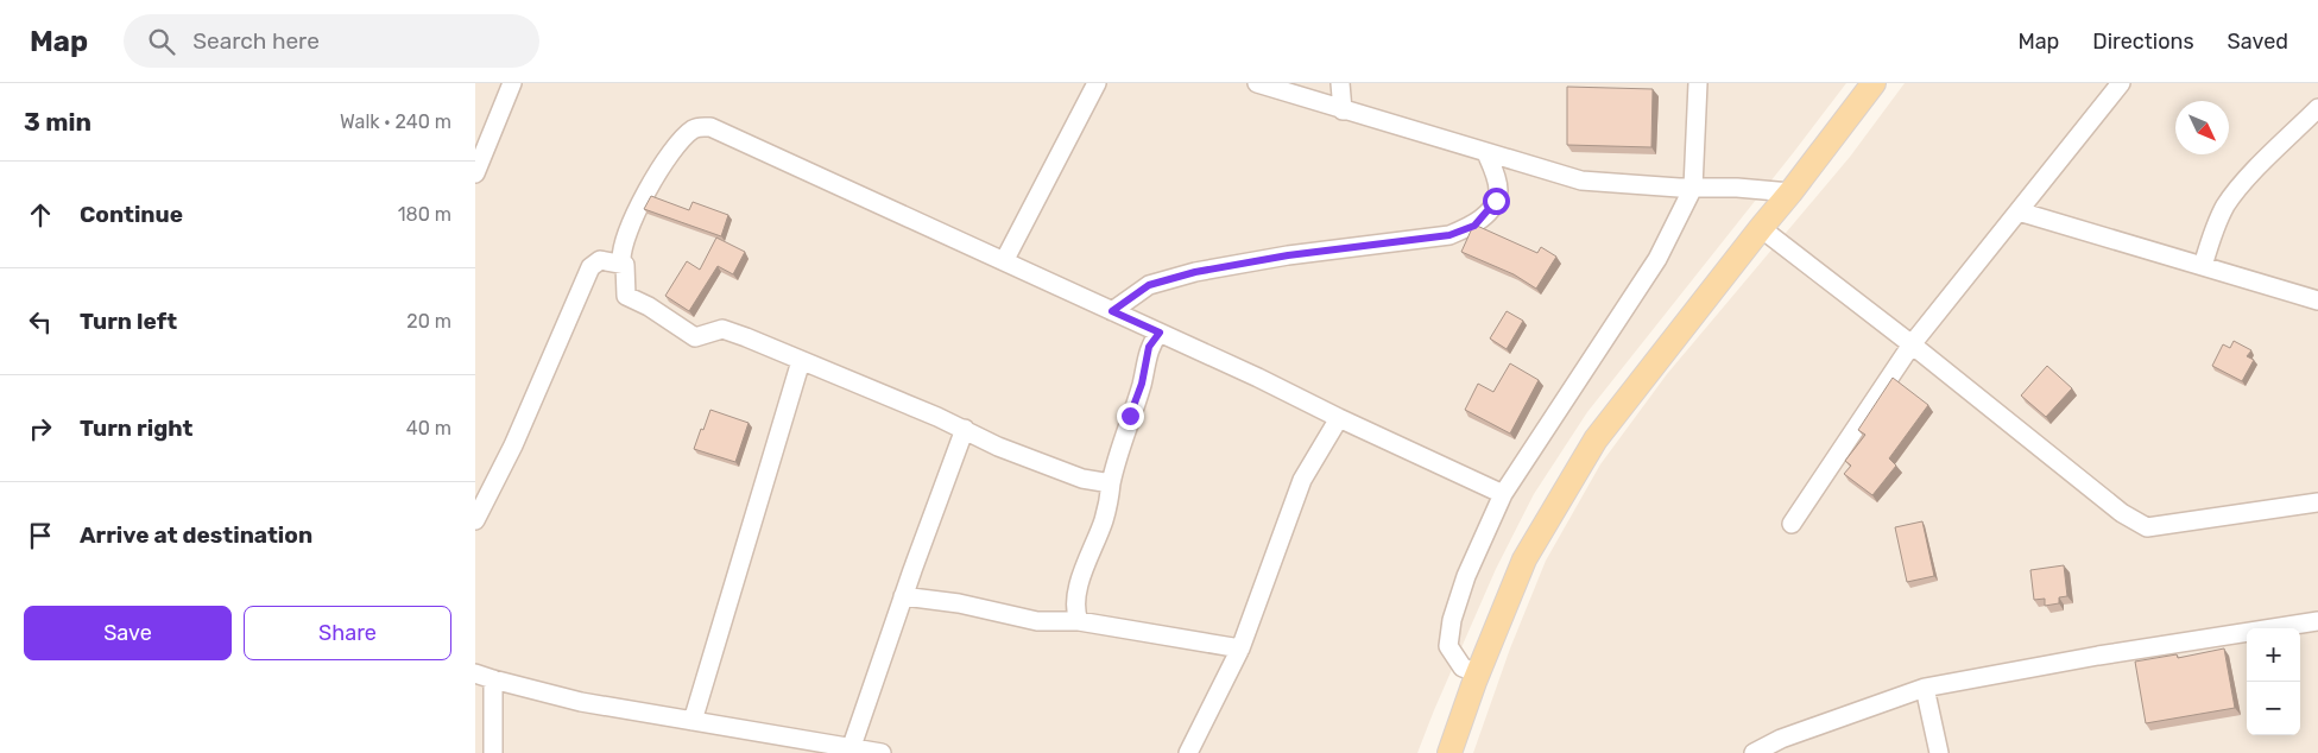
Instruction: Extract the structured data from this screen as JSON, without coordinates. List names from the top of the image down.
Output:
{
  "north": "bottom right",
  "page": {
    "header": "Map",
    "search": "Search here",
    "nav": ["Map", "Directions", "Saved"],
    "heading": ["3 min", "Walk · 240 m"],
    "list": [
      ["Continue", "180 m"],
      ["Turn left", "20 m"],
      ["Turn right", "40 m"],
      "Arrive at destination"
    ],
    "buttons": ["Save", "Share"],
    "map_buttons": ["+", "−"]
  }
}
